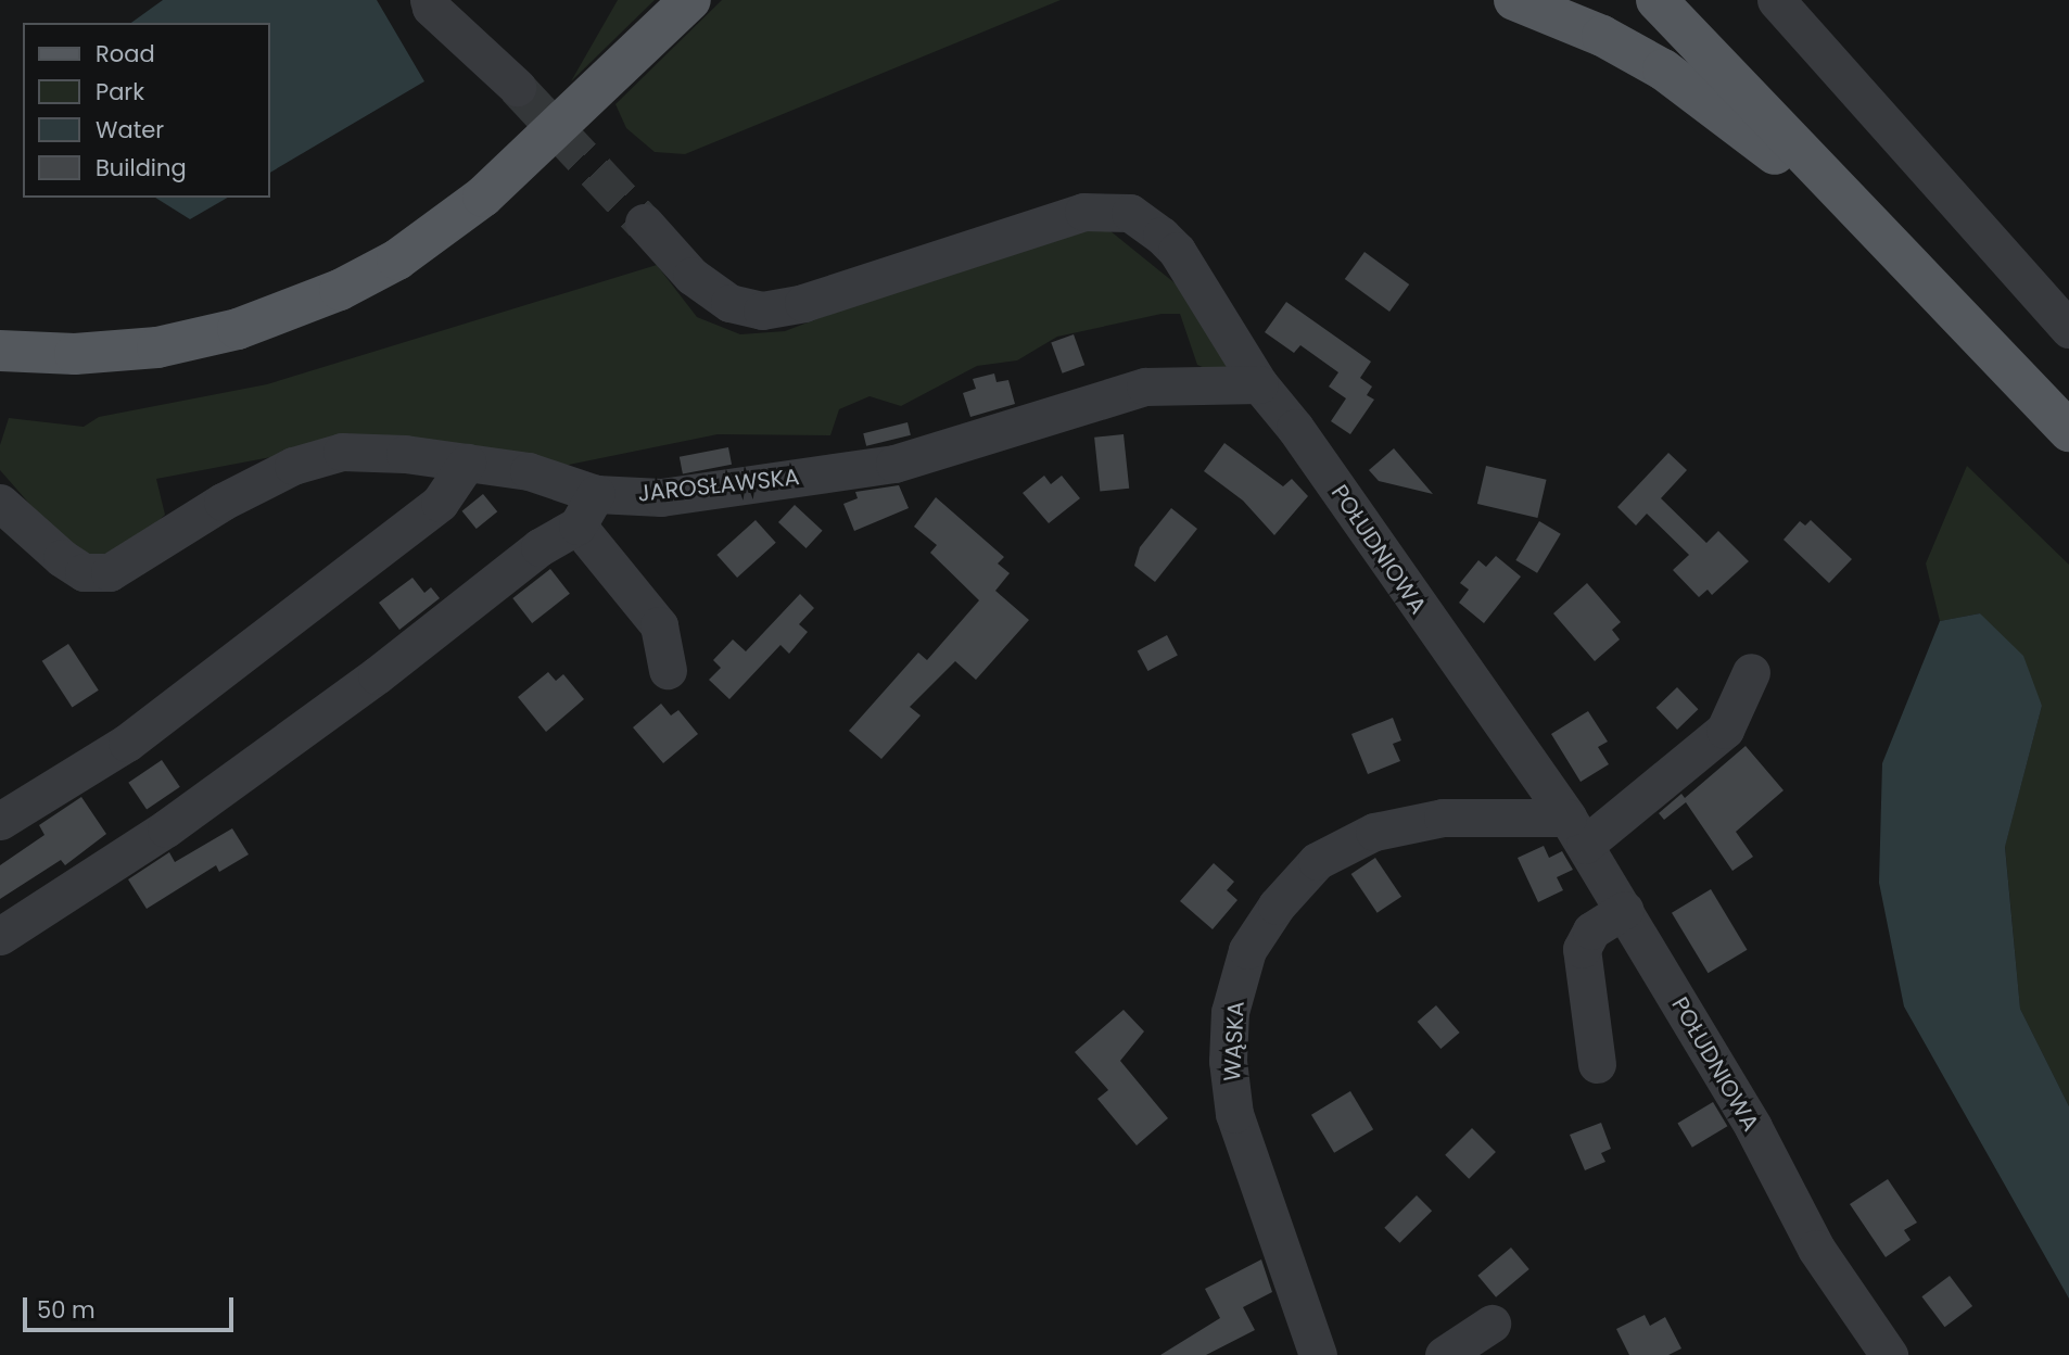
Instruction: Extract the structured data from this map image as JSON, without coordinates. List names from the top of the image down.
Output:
{
  "streets": {
    "street": ["JAROSŁAWSKA", "POŁUDNIOWA", "WĄSKA"]
  },
  "crossings": [
    ["JAROSŁAWSKA", "POŁUDNIOWA"],
    ["POŁUDNIOWA", "WĄSKA"]
  ],
  "legend": [
    "Road",
    "Park",
    "Water",
    "Building"
  ],
  "scale_bar": "50 m"
}
